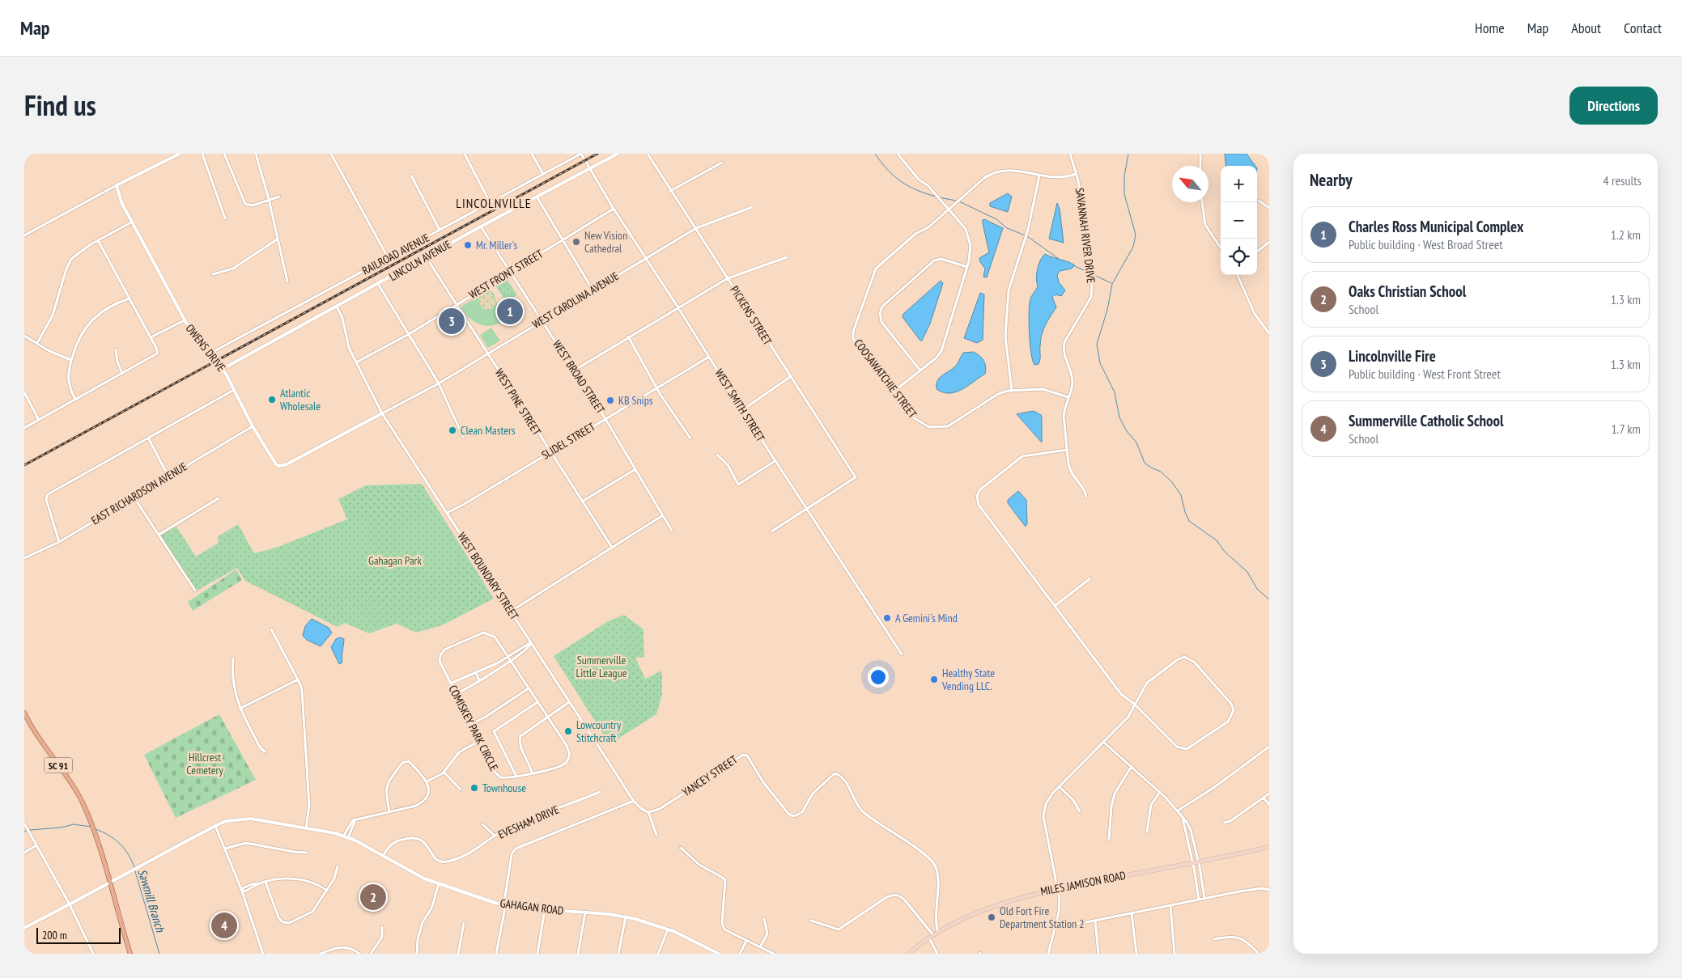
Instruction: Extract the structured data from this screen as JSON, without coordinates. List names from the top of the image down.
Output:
{
  "streets": {
    "main road": ["SC 91", "MILES JAMISON ROAD"],
    "street": [
      "SAVANNAH RIVER DRIVE",
      "RAILROAD AVENUE",
      "LINCOLN AVENUE",
      "WEST FRONT STREET",
      "WEST CAROLINA AVENUE",
      "PICKENS STREET",
      "OWENS DRIVE",
      "WEST BROAD STREET",
      "COOSAWATCHIE STREET",
      "WEST PINE STREET",
      "WEST SMITH STREET",
      "SLIDEL STREET",
      "EAST RICHARDSON AVENUE",
      "WEST BOUNDARY STREET",
      "COMISKEY PARK CIRCLE",
      "YANCEY STREET",
      "EVESHAM DRIVE",
      "GAHAGAN ROAD"
    ]
  },
  "crossings": [
    ["SAVANNAH RIVER DRIVE", "COOSAWATCHIE STREET"],
    ["RAILROAD AVENUE", "OWENS DRIVE"],
    ["RAILROAD AVENUE", "WEST SMITH STREET"],
    ["LINCOLN AVENUE", "OWENS DRIVE"],
    ["LINCOLN AVENUE", "WEST BROAD STREET"],
    ["LINCOLN AVENUE", "WEST PINE STREET"],
    ["LINCOLN AVENUE", "WEST SMITH STREET"],
    ["LINCOLN AVENUE", "WEST BOUNDARY STREET"],
    ["WEST FRONT STREET", "WEST BROAD STREET"],
    ["WEST FRONT STREET", "WEST PINE STREET"],
    ["WEST FRONT STREET", "WEST SMITH STREET"],
    ["WEST FRONT STREET", "WEST BOUNDARY STREET"],
    ["WEST CAROLINA AVENUE", "PICKENS STREET"],
    ["WEST CAROLINA AVENUE", "OWENS DRIVE"],
    ["WEST CAROLINA AVENUE", "WEST BROAD STREET"],
    ["WEST CAROLINA AVENUE", "WEST PINE STREET"],
    ["WEST CAROLINA AVENUE", "WEST SMITH STREET"],
    ["WEST CAROLINA AVENUE", "WEST BOUNDARY STREET"],
    ["PICKENS STREET", "WEST SMITH STREET"],
    ["OWENS DRIVE", "EAST RICHARDSON AVENUE"],
    ["OWENS DRIVE", "WEST BOUNDARY STREET"],
    ["WEST BROAD STREET", "SLIDEL STREET"],
    ["WEST PINE STREET", "SLIDEL STREET"],
    ["WEST SMITH STREET", "SLIDEL STREET"],
    ["SLIDEL STREET", "WEST BOUNDARY STREET"],
    ["WEST BOUNDARY STREET", "YANCEY STREET"],
    ["SC 91", "GAHAGAN ROAD"],
    ["YANCEY STREET", "MILES JAMISON ROAD"],
    ["EVESHAM DRIVE", "GAHAGAN ROAD"]
  ],
  "districts": ["LINCOLNVILLE"],
  "water": ["Sawmill Branch"],
  "parks": ["Gahagan Park", "Summerville Little League", "Hillcrest Cemetery"],
  "places": [
    "New Vision Cathedral",
    "Mr. Miller's",
    "Atlantic Wholesale",
    "KB Snips",
    "Clean Masters",
    "A Gemini's Mind",
    "Healthy State Vending LLC.",
    "Lowcountry Stitchcraft",
    "Townhouse",
    "Old Fort Fire Department Station 2"
  ],
  "scale_bar": "200 m",
  "north": "top left",
  "page": {
    "header": "Map",
    "nav": [
      "Home",
      "Map",
      "About",
      "Contact"
    ],
    "title": "Find us",
    "buttons": "Directions",
    "heading": ["Nearby", "4 results"],
    "map_buttons": ["+", "−"],
    "list": [
      {
        "mark": "1",
        "name": "Charles Ross Municipal Complex",
        "note": "Public building · West Broad Street",
        "value": "1.2 km"
      },
      {
        "mark": "2",
        "name": "Oaks Christian School",
        "note": "School",
        "value": "1.3 km"
      },
      {
        "mark": "3",
        "name": "Lincolnville Fire",
        "note": "Public building · West Front Street",
        "value": "1.3 km"
      },
      {
        "mark": "4",
        "name": "Summerville Catholic School",
        "note": "School",
        "value": "1.7 km"
      }
    ],
    "pins": [
      "1",
      "3",
      "2",
      "4"
    ],
    "scale": "200 m"
  }
}
